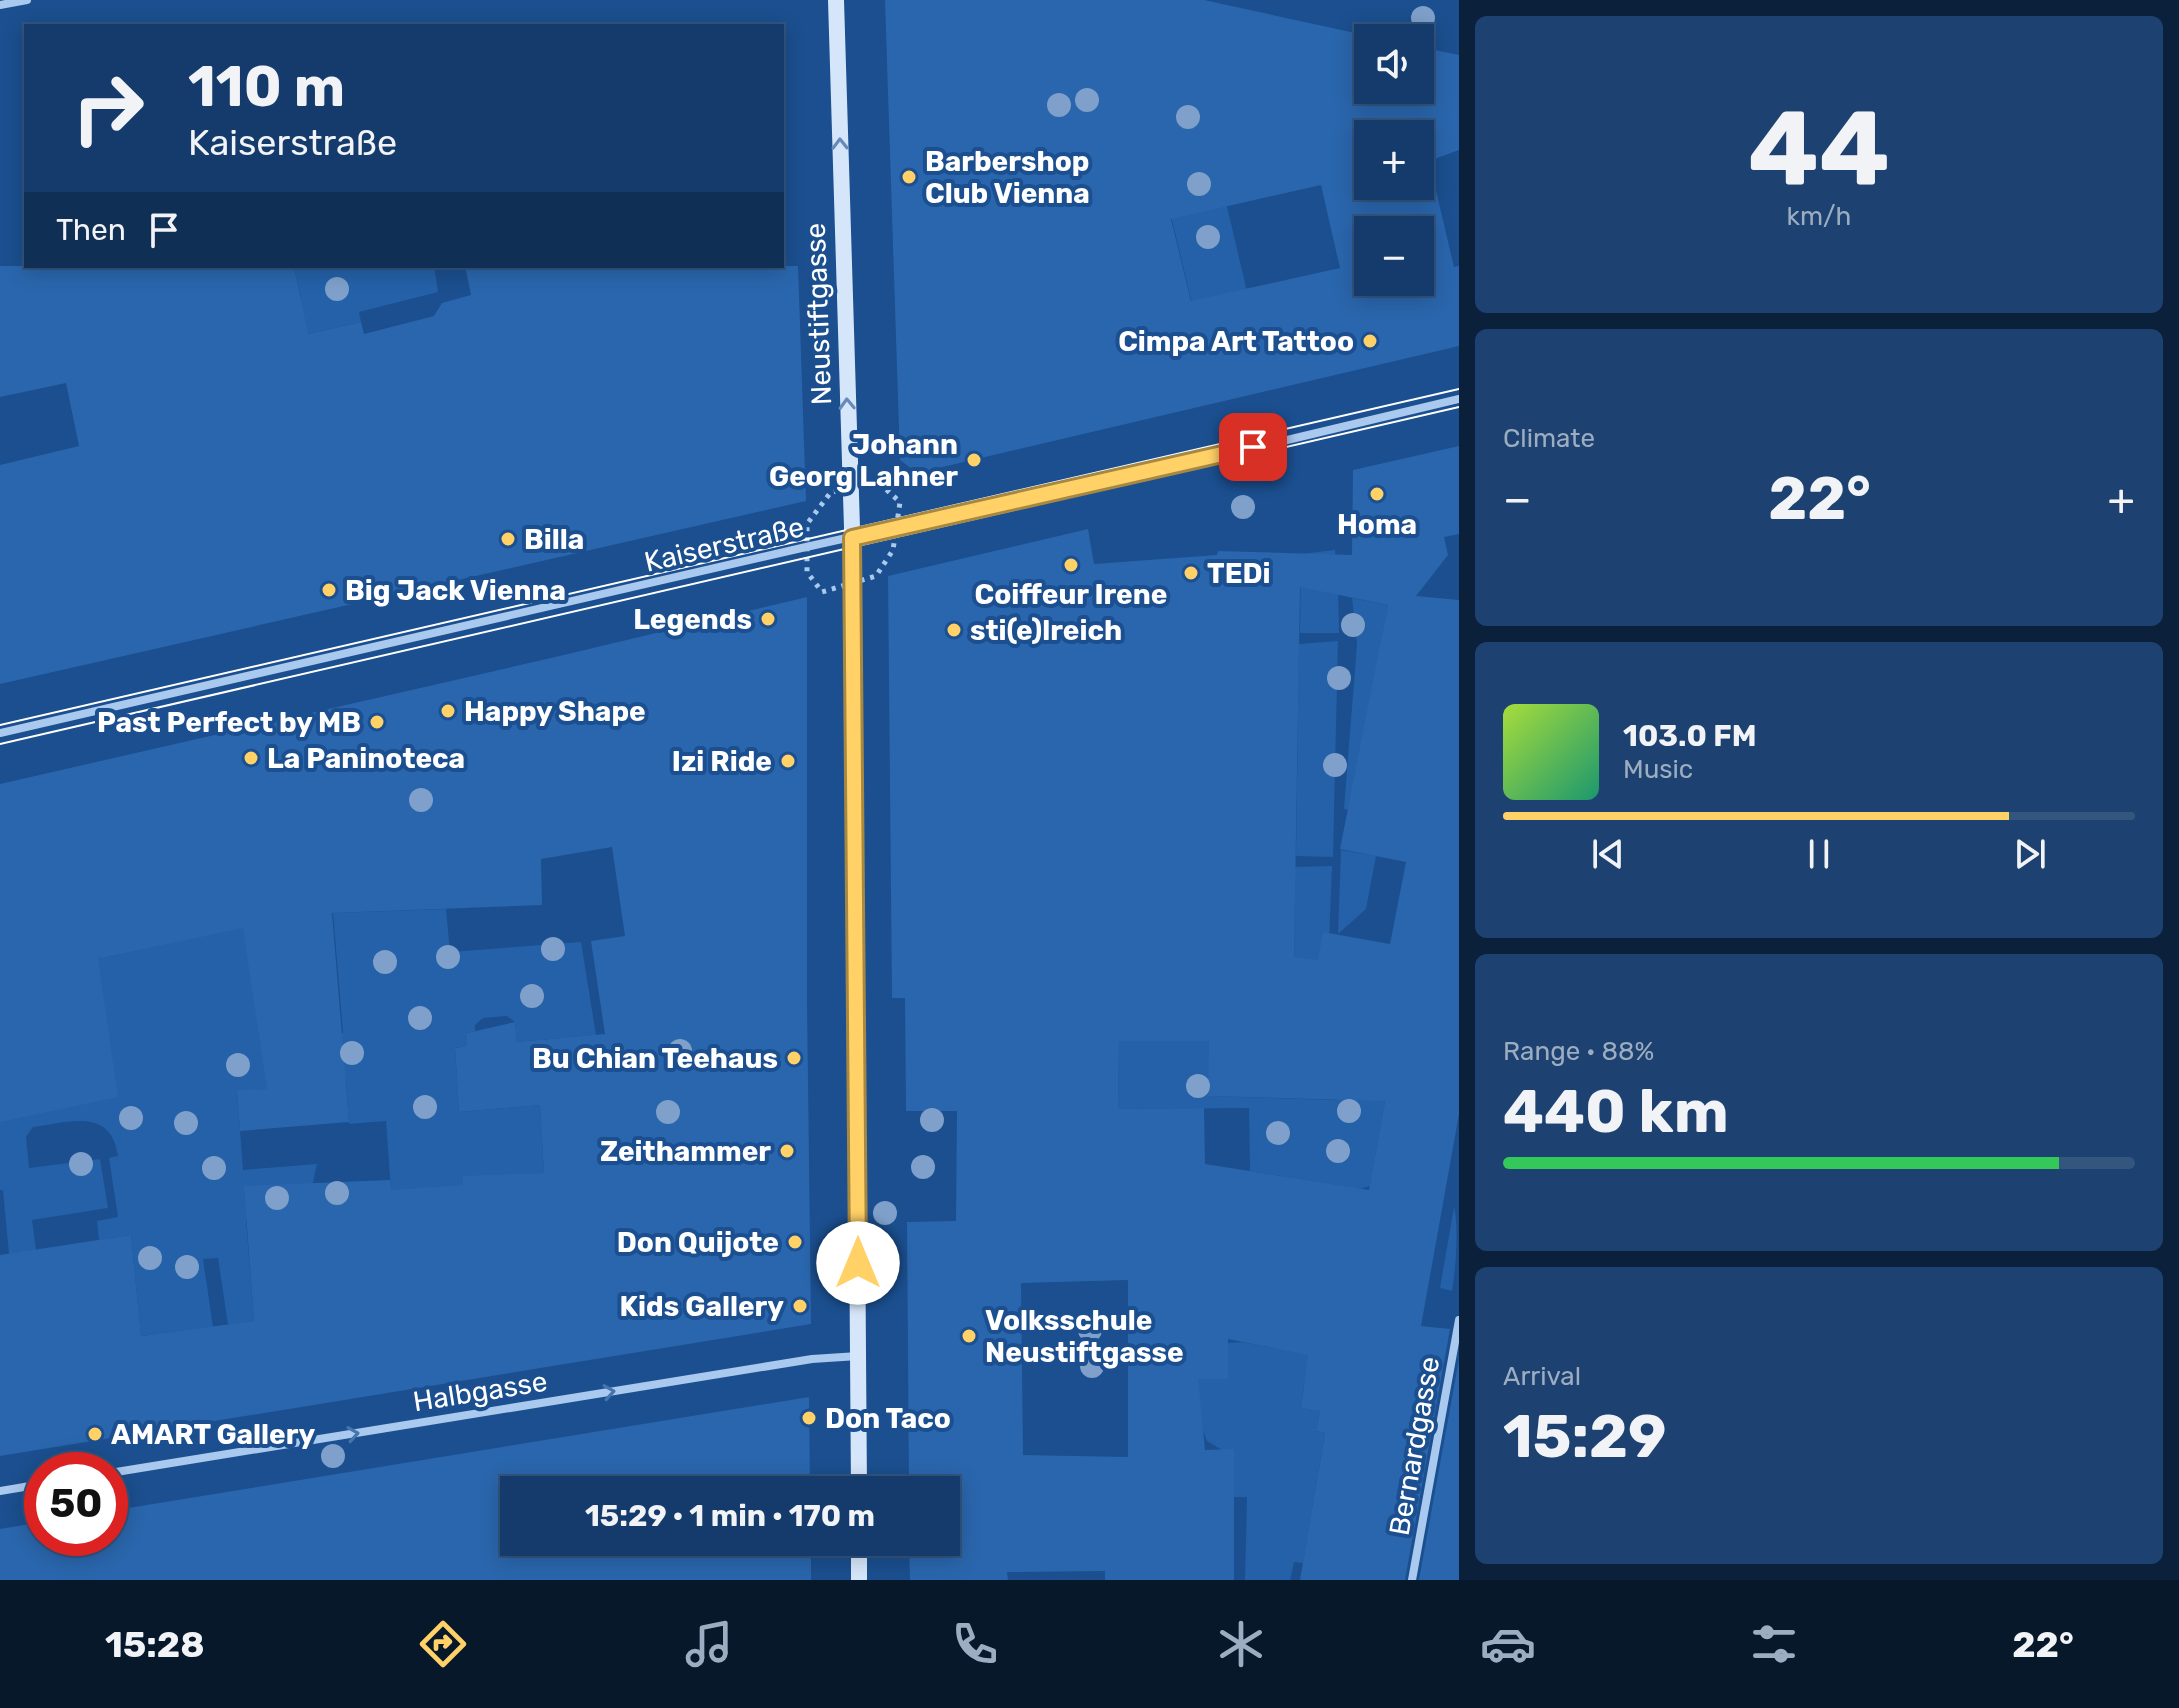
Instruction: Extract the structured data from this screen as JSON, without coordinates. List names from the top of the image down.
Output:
{
  "streets": {
    "main road": ["Neustiftgasse"],
    "street": ["Kaiserstraße", "Halbgasse", "Bernardgasse"]
  },
  "crossings": [
    ["Neustiftgasse", "Kaiserstraße"],
    ["Neustiftgasse", "Halbgasse"]
  ],
  "one_way": ["Neustiftgasse", "Halbgasse"],
  "places": [
    "Barbershop Club Vienna",
    "Cimpa Art Tattoo",
    "Johann Georg Lahner",
    "Homa",
    "Billa",
    "Coiffeur Irene",
    "TEDi",
    "Big Jack Vienna",
    "Legends",
    "sti(e)lreich",
    "Happy Shape",
    "Past Perfect by MB",
    "La Paninoteca",
    "Izi Ride",
    "Bu Chian Teehaus",
    "Zeithammer",
    "Don Quijote",
    "Kids Gallery",
    "Volksschule Neustiftgasse",
    "Don Taco",
    "AMART Gallery"
  ],
  "page": {
    "tile": [
      ["44", "km/h"],
      "Climate",
      ["Range · 88%", "440 km"],
      ["Arrival", "15:29"]
    ],
    "map_buttons": ["+", "−"],
    "turn": ["110 m", "Kaiserstraße"],
    "then": "Then",
    "heat": ["−", "22°", "+"],
    "song": ["103.0 FM", "Music"],
    "limit": "50",
    "trip": "15:29 · 1 min · 170 m",
    "tabs": ["15:28", "22°"]
  }
}
